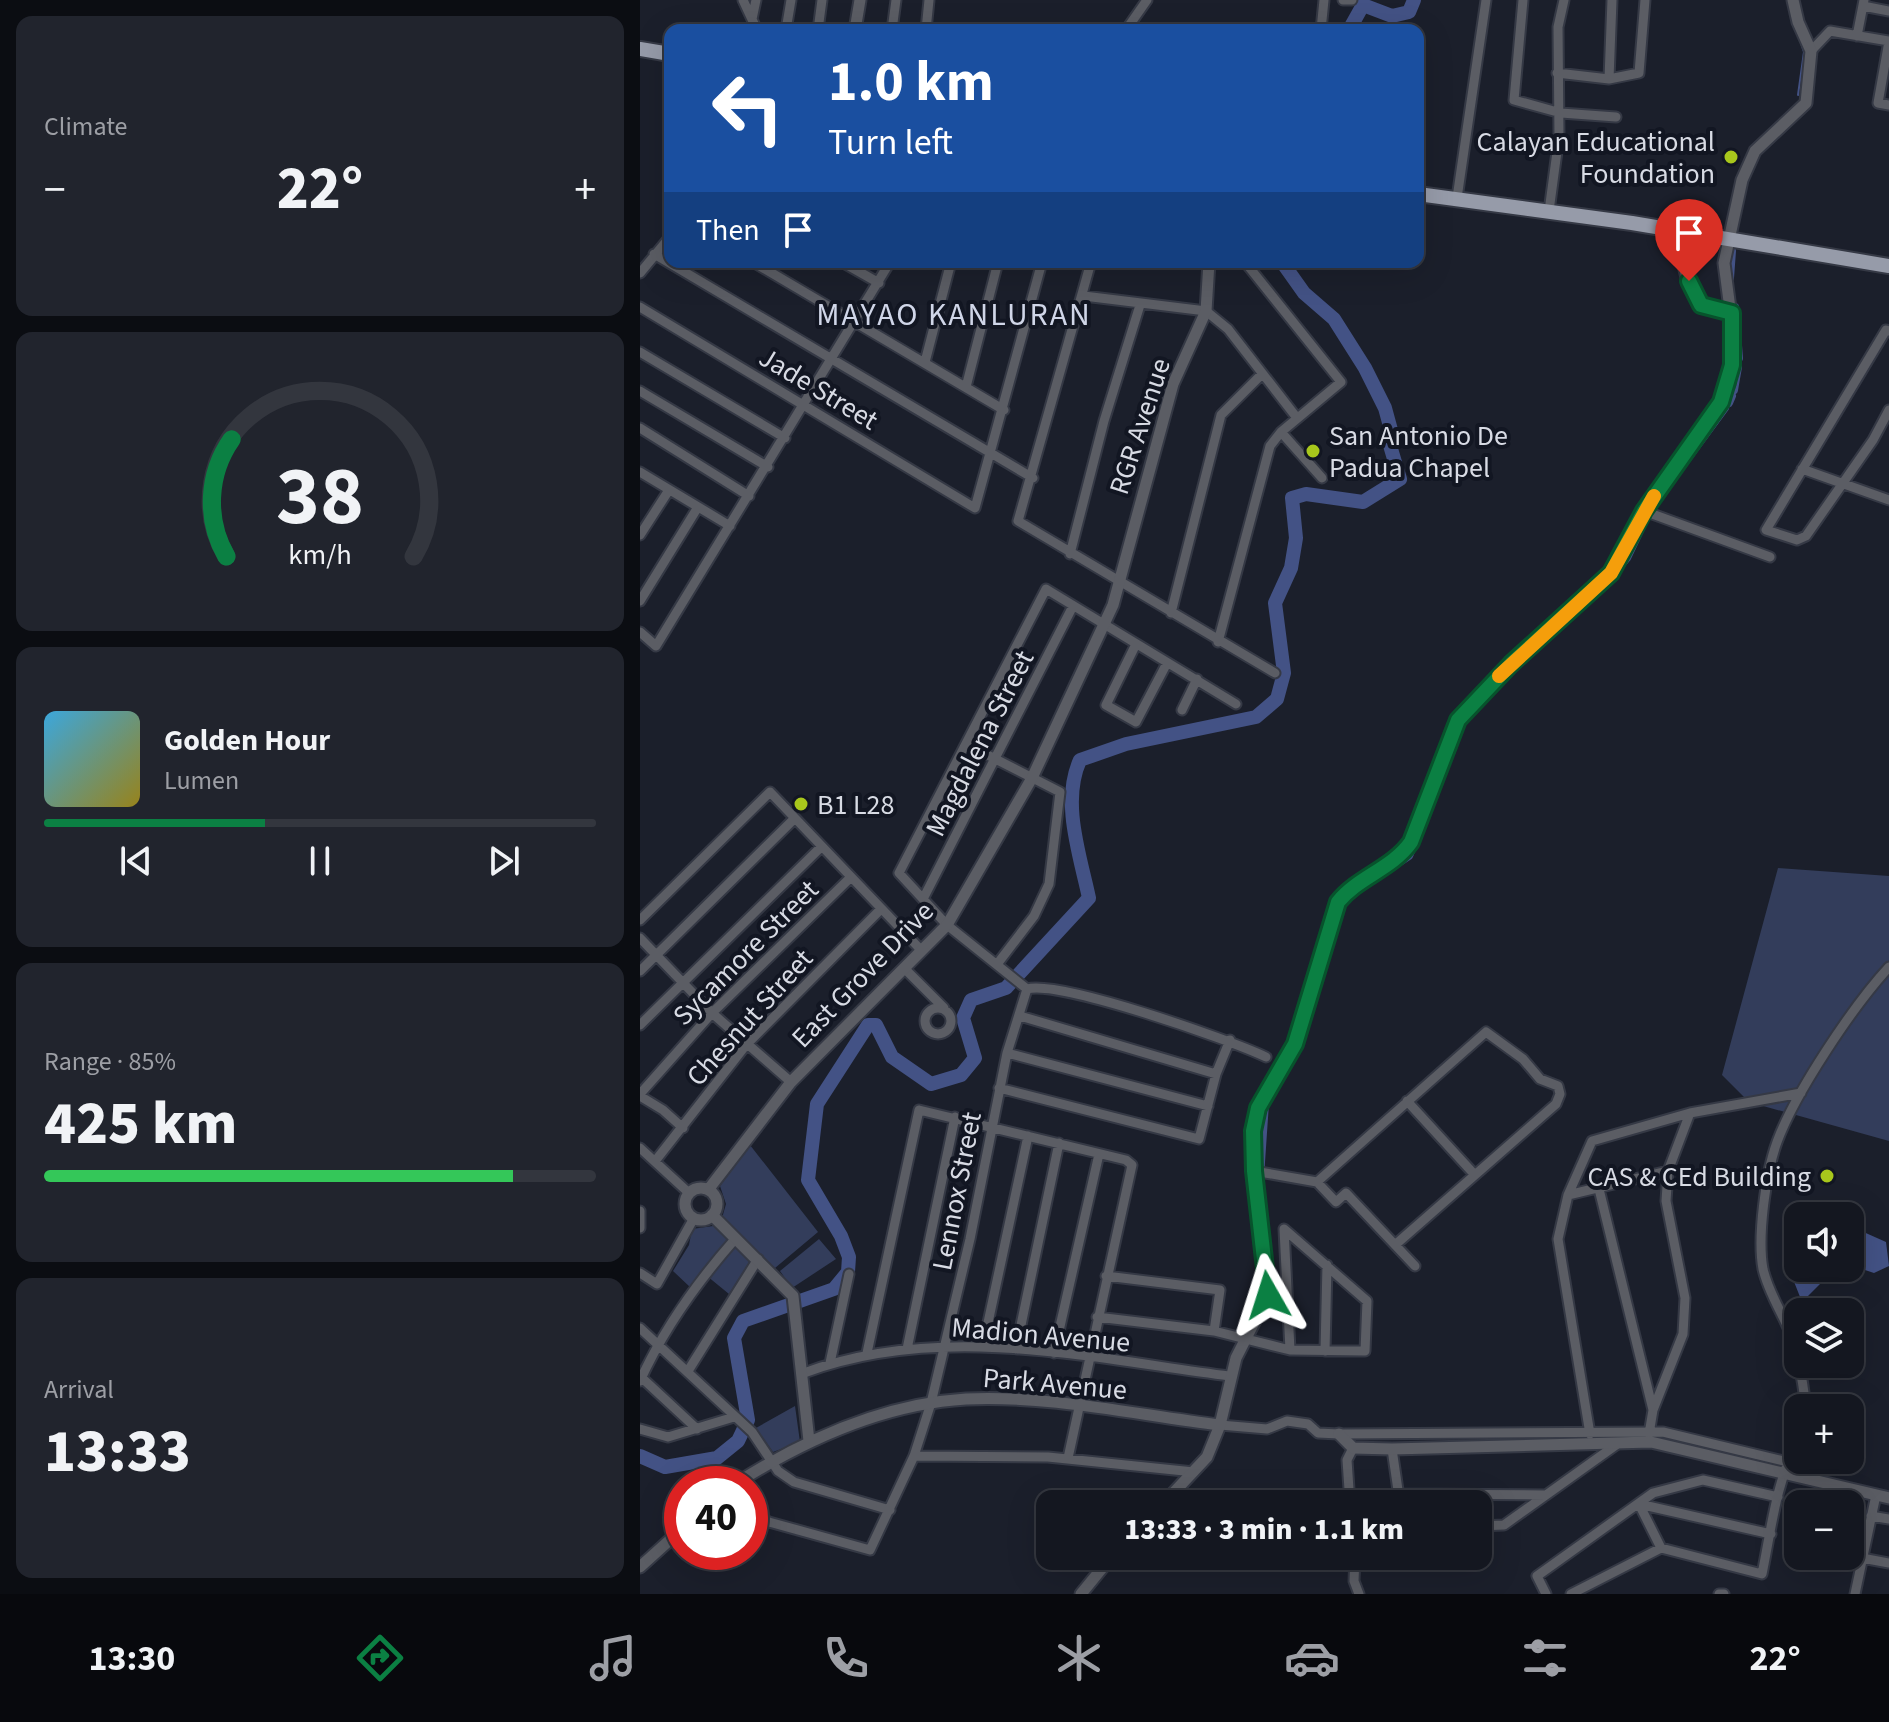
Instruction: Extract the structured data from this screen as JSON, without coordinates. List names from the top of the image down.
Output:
{
  "streets": {
    "street": [
      "Jade Street",
      "RGR Avenue",
      "Magdalena Street",
      "Sycamore Street",
      "East Grove Drive",
      "Chesnut Street",
      "Lennox Street",
      "Madion Avenue",
      "Park Avenue"
    ]
  },
  "crossings": [
    ["RGR Avenue", "East Grove Drive"],
    ["Lennox Street", "Madion Avenue"],
    ["Lennox Street", "Park Avenue"]
  ],
  "districts": ["MAYAO KANLURAN"],
  "places": [
    "Calayan Educational Foundation",
    "San Antonio De Padua Chapel",
    "B1 L28",
    "CAS & CEd Building"
  ],
  "page": {
    "tile": [
      "Climate",
      ["Range · 85%", "425 km"],
      ["Arrival", "13:33"]
    ],
    "turn": ["1.0 km", "Turn left"],
    "heat": ["−", "22°", "+"],
    "then": "Then",
    "song": ["Golden Hour", "Lumen"],
    "map_buttons": ["+", "−"],
    "limit": "40",
    "trip": "13:33 · 3 min · 1.1 km",
    "tabs": ["13:30", "22°"],
    "gauge": ["38", "km/h"]
  }
}
